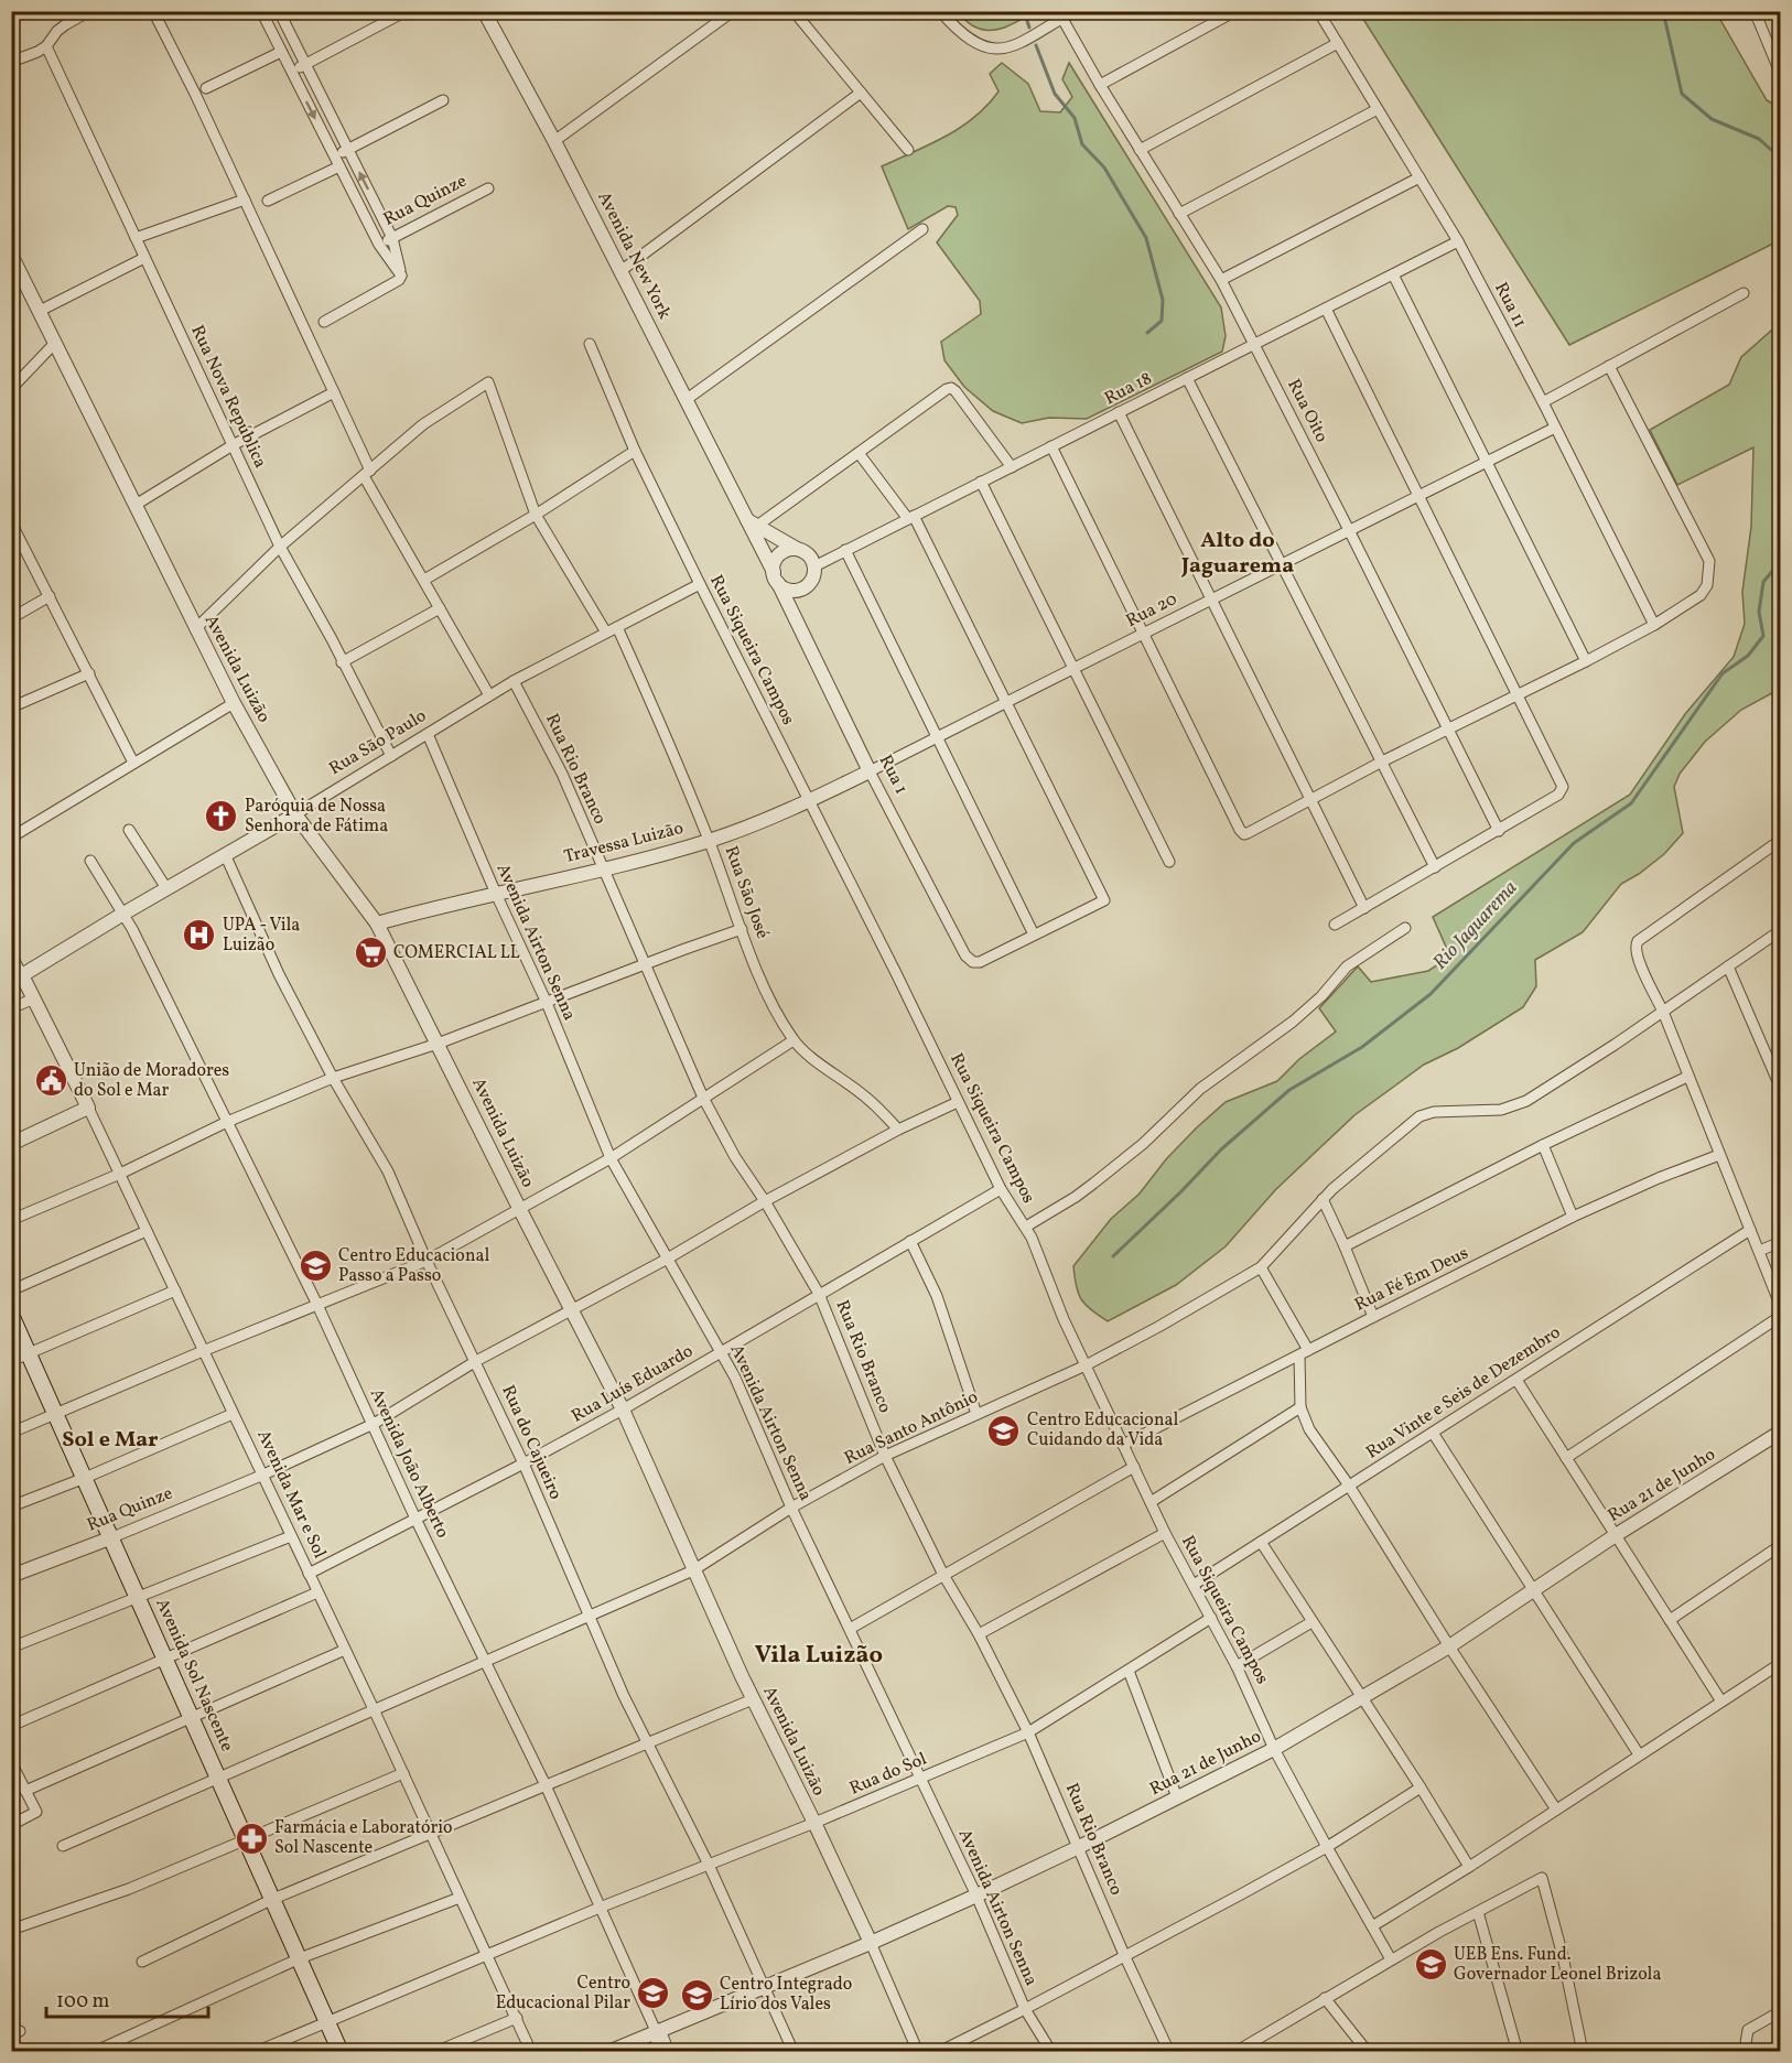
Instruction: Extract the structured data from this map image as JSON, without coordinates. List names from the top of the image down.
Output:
{
  "streets": {
    "main road": ["Avenida Sol Nascente"],
    "street": [
      "Rua Quinze",
      "Avenida New York",
      "Rua 11",
      "Rua 18",
      "Rua Nova República",
      "Rua Oito",
      "Rua 20",
      "Rua Siqueira Campos",
      "Avenida Luizão",
      "Rua São Paulo",
      "Rua Rio Branco",
      "Rua 1",
      "Travessa Luizão",
      "Rua São José",
      "Avenida Airton Senna",
      "Rua Fé Em Deus",
      "Rua Luís Eduardo",
      "Rua Vinte e Seis de Dezembro",
      "Rua Santo Antônio",
      "Rua do Cajueiro",
      "Avenida João Alberto",
      "Rua 21 de Junho",
      "Avenida Mar e Sol",
      "Rua do Sol"
    ]
  },
  "crossings": [
    ["Rua Quinze", "Rua Siqueira Campos"],
    ["Rua Quinze", "Avenida Luizão"],
    ["Rua Quinze", "Rua Rio Branco"],
    ["Rua Quinze", "Rua São José"],
    ["Rua Quinze", "Avenida Airton Senna"],
    ["Rua Quinze", "Rua do Cajueiro"],
    ["Rua Quinze", "Avenida João Alberto"],
    ["Rua Quinze", "Avenida Mar e Sol"],
    ["Rua Quinze", "Avenida Sol Nascente"],
    ["Avenida New York", "Rua 18"],
    ["Avenida New York", "Rua 1"],
    ["Rua 11", "Rua 18"],
    ["Rua 11", "Rua 20"],
    ["Rua 18", "Rua Oito"],
    ["Rua 18", "Rua 1"],
    ["Rua Nova República", "Rua São Paulo"],
    ["Rua Oito", "Rua 20"],
    ["Rua 20", "Rua 1"],
    ["Rua 20", "Travessa Luizão"],
    ["Rua Siqueira Campos", "Rua São Paulo"],
    ["Rua Siqueira Campos", "Travessa Luizão"],
    ["Rua Siqueira Campos", "Rua Fé Em Deus"],
    ["Rua Siqueira Campos", "Rua Luís Eduardo"],
    ["Rua Siqueira Campos", "Rua Vinte e Seis de Dezembro"],
    ["Rua Siqueira Campos", "Rua Santo Antônio"],
    ["Rua Siqueira Campos", "Rua 21 de Junho"],
    ["Rua Siqueira Campos", "Rua do Sol"],
    ["Avenida Luizão", "Rua São Paulo"],
    ["Avenida Luizão", "Travessa Luizão"],
    ["Avenida Luizão", "Rua Luís Eduardo"],
    ["Avenida Luizão", "Rua Santo Antônio"],
    ["Avenida Luizão", "Rua 21 de Junho"],
    ["Avenida Luizão", "Rua do Sol"],
    ["Rua São Paulo", "Rua Rio Branco"],
    ["Rua São Paulo", "Rua São José"],
    ["Rua São Paulo", "Avenida Airton Senna"],
    ["Rua São Paulo", "Rua do Cajueiro"],
    ["Rua São Paulo", "Avenida João Alberto"],
    ["Rua São Paulo", "Avenida Mar e Sol"],
    ["Rua Rio Branco", "Travessa Luizão"],
    ["Rua Rio Branco", "Rua Luís Eduardo"],
    ["Rua Rio Branco", "Rua Santo Antônio"],
    ["Rua Rio Branco", "Rua 21 de Junho"],
    ["Rua Rio Branco", "Rua do Sol"],
    ["Rua 1", "Travessa Luizão"],
    ["Travessa Luizão", "Rua São José"],
    ["Travessa Luizão", "Avenida Airton Senna"],
    ["Avenida Airton Senna", "Rua Luís Eduardo"],
    ["Avenida Airton Senna", "Rua Santo Antônio"],
    ["Avenida Airton Senna", "Rua 21 de Junho"],
    ["Avenida Airton Senna", "Rua do Sol"],
    ["Rua Luís Eduardo", "Rua do Cajueiro"],
    ["Rua Luís Eduardo", "Avenida João Alberto"],
    ["Rua Luís Eduardo", "Avenida Mar e Sol"],
    ["Rua Santo Antônio", "Rua do Cajueiro"],
    ["Rua Santo Antônio", "Avenida João Alberto"],
    ["Rua Santo Antônio", "Avenida Mar e Sol"],
    ["Rua Santo Antônio", "Avenida Sol Nascente"],
    ["Rua do Cajueiro", "Rua 21 de Junho"],
    ["Rua do Cajueiro", "Rua do Sol"],
    ["Avenida João Alberto", "Rua 21 de Junho"],
    ["Avenida João Alberto", "Rua do Sol"],
    ["Avenida Mar e Sol", "Rua do Sol"],
    ["Avenida Sol Nascente", "Rua do Sol"]
  ],
  "districts": ["Alto do Jaguarema", "Sol e Mar", "Vila Luizão"],
  "water": ["Rio Jaguarema"],
  "places": {
    "church": ["Paróquia de Nossa Senhora de Fátima"],
    "hospital": ["UPA - Vila Luizão"],
    "supermarket": ["COMERCIAL LL"],
    "public building": ["União de Moradores do Sol e Mar"],
    "school or university": [
      "Centro Educacional Passo a Passo",
      "Centro Educacional Cuidando da Vida",
      "UEB Ens. Fund. Governador Leonel Brizola",
      "Centro Educacional Pilar",
      "Centro Integrado Lírio dos Vales"
    ],
    "pharmacy": ["Farmácia e Laboratório Sol Nascente"]
  },
  "scale_bar": "100 m"
}
